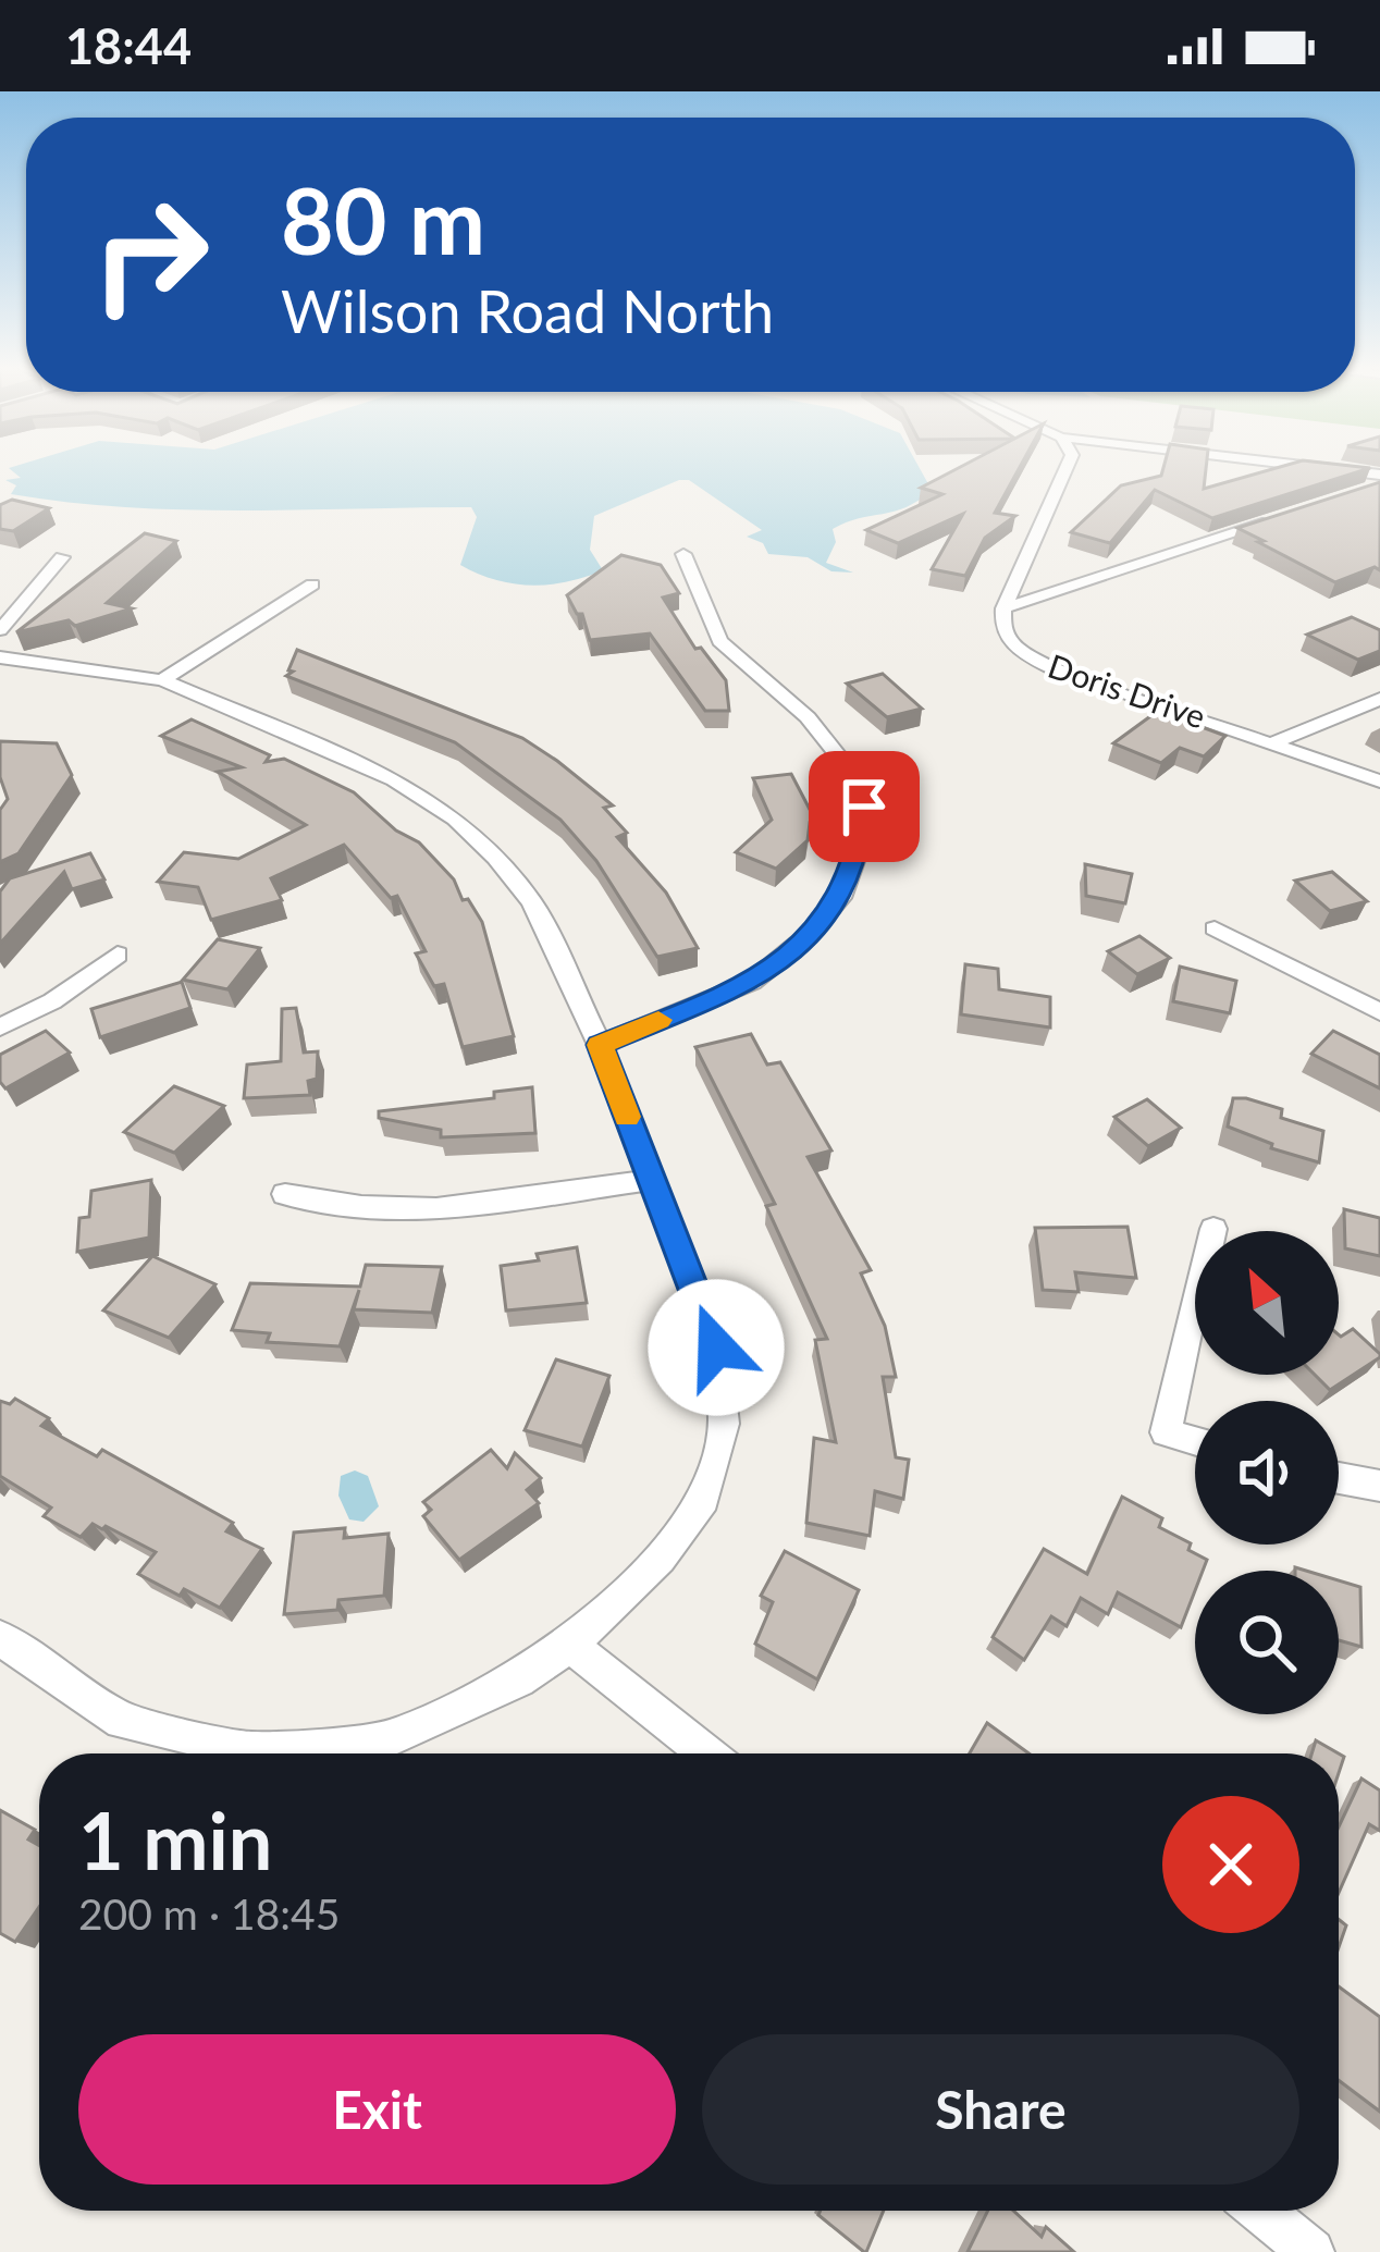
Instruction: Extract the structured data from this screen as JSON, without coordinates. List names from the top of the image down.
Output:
{
  "streets": {
    "street": ["Doris Drive"]
  },
  "north": "top left",
  "page": {
    "status": "18:44",
    "turn": ["80 m", "Wilson Road North"],
    "heading": ["1 min", "200 m · 18:45"],
    "buttons": ["Exit", "Share"]
  }
}
